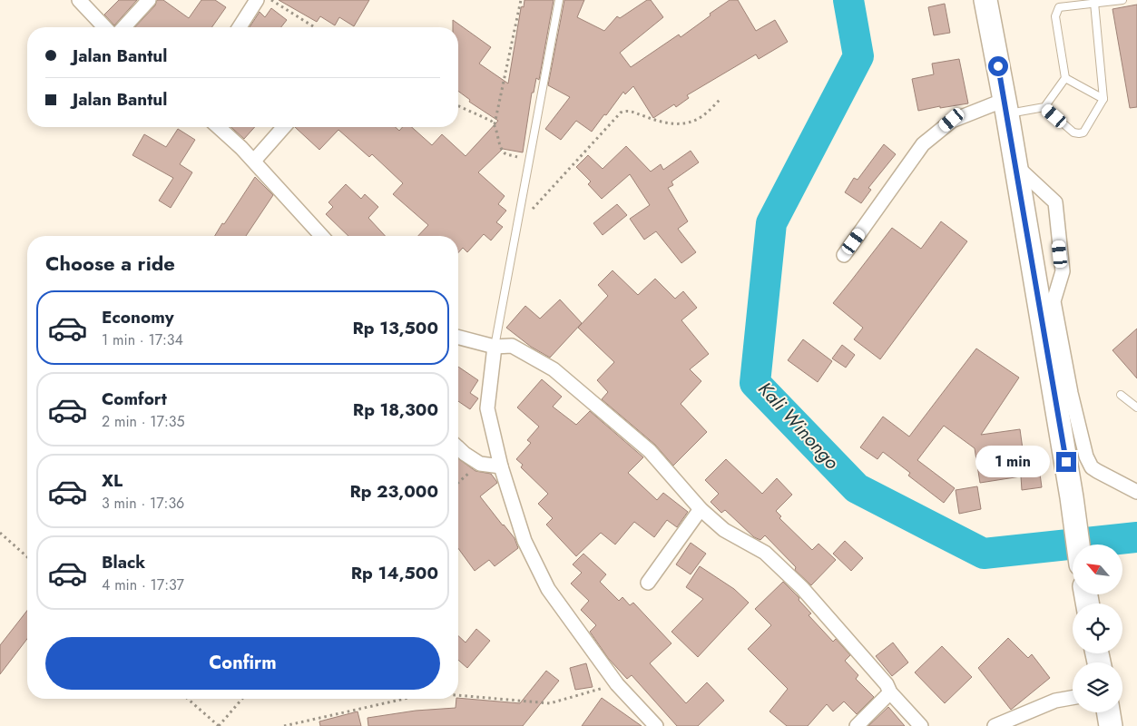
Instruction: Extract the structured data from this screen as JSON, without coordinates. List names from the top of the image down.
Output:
{
  "water": ["Kali Winongo"],
  "north": "top left",
  "page": {
    "banner": ["Jalan Bantul", "Jalan Bantul"],
    "heading": "Choose a ride",
    "list": [
      {
        "name": "Economy",
        "note": "1 min · 17:34",
        "value": "Rp 13,500"
      },
      {
        "name": "Comfort",
        "note": "2 min · 17:35",
        "value": "Rp 18,300"
      },
      {
        "name": "XL",
        "note": "3 min · 17:36",
        "value": "Rp 23,000"
      },
      {
        "name": "Black",
        "note": "4 min · 17:37",
        "value": "Rp 14,500"
      }
    ],
    "bubble": "1 min",
    "buttons": "Confirm"
  }
}
